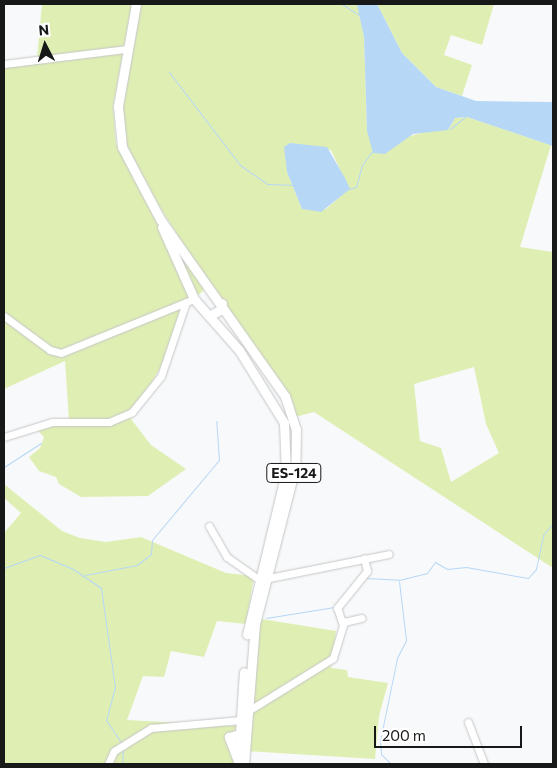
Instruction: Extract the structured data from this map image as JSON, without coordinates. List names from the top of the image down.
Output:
{
  "streets": {
    "main road": ["ES-124"]
  },
  "scale_bar": "200 m",
  "north": "top"
}
